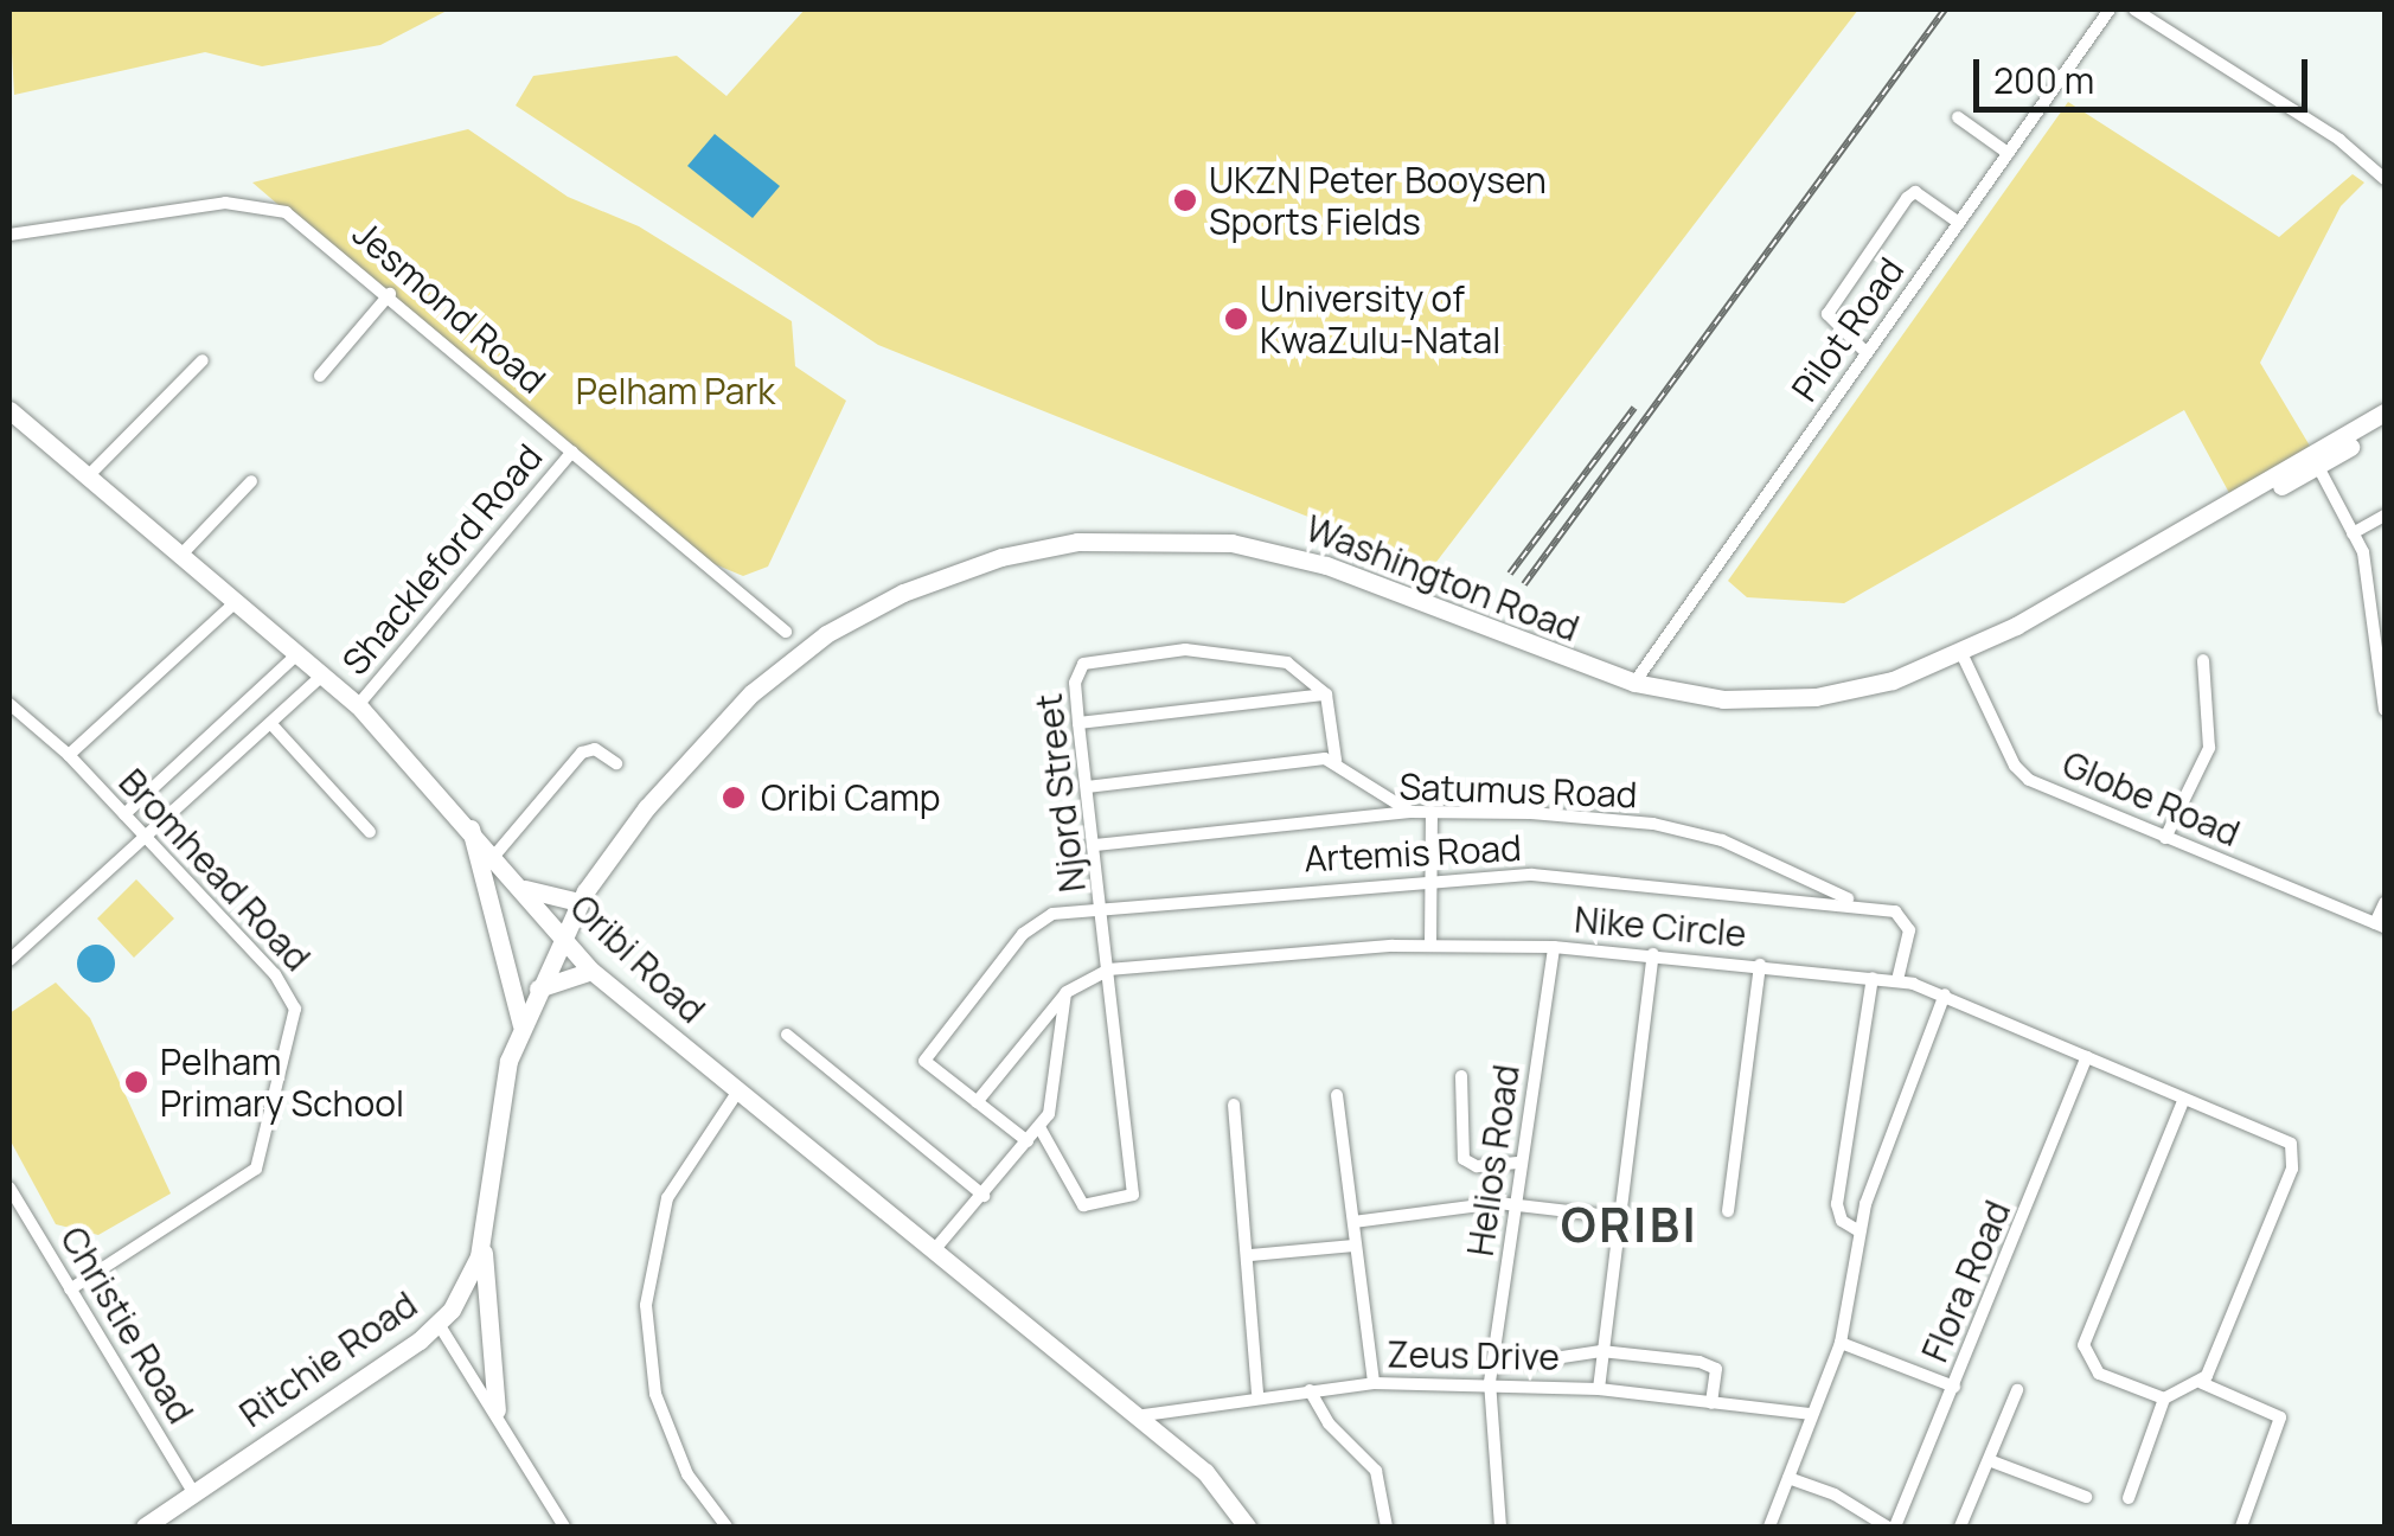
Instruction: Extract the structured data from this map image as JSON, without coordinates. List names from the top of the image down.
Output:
{
  "streets": {
    "main road": ["Washington Road", "Oribi Road", "Ritchie Road"],
    "street": [
      "Jesmond Road",
      "Pilot Road",
      "Shackleford Road",
      "Satumus Road",
      "Njord Street",
      "Globe Road",
      "Artemis Road",
      "Bromhead Road",
      "Nike Circle",
      "Helios Road",
      "Flora Road",
      "Christie Road",
      "Zeus Drive"
    ]
  },
  "crossings": [
    ["Jesmond Road", "Shackleford Road"],
    ["Pilot Road", "Washington Road"],
    ["Shackleford Road", "Oribi Road"],
    ["Washington Road", "Globe Road"],
    ["Washington Road", "Oribi Road"],
    ["Washington Road", "Ritchie Road"],
    ["Satumus Road", "Njord Street"],
    ["Satumus Road", "Artemis Road"],
    ["Njord Street", "Artemis Road"],
    ["Njord Street", "Nike Circle"],
    ["Artemis Road", "Nike Circle"],
    ["Bromhead Road", "Christie Road"],
    ["Nike Circle", "Helios Road"],
    ["Nike Circle", "Flora Road"],
    ["Oribi Road", "Zeus Drive"],
    ["Helios Road", "Zeus Drive"],
    ["Christie Road", "Ritchie Road"]
  ],
  "districts": ["ORIBI"],
  "parks": ["Pelham Park"],
  "places": [
    "UKZN Peter Booysen Sports Fields",
    "University of KwaZulu-Natal",
    "Oribi Camp",
    "Pelham Primary School"
  ],
  "scale_bar": "200 m"
}
